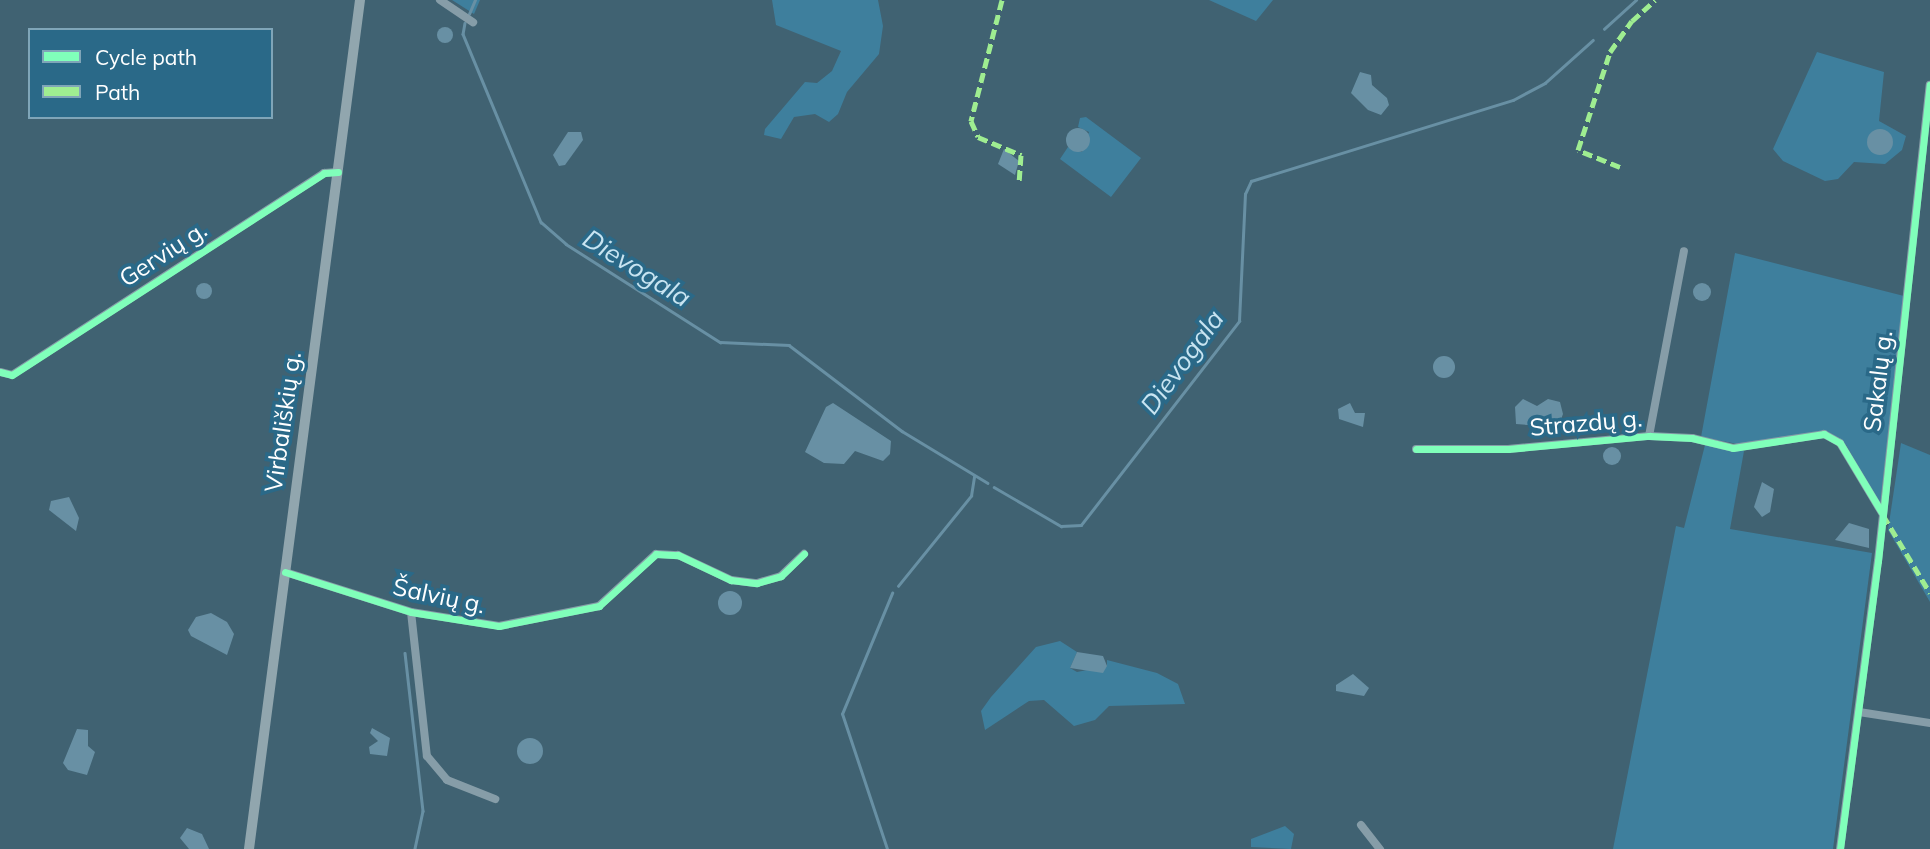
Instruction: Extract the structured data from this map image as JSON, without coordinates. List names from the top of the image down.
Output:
{
  "streets": {
    "main road": ["Virbališkių g."],
    "street": [
      "Gervių g.",
      "Sakalų g.",
      "Strazdų g.",
      "Šalvių g."
    ]
  },
  "crossings": [
    ["Gervių g.", "Virbališkių g."],
    ["Sakalų g.", "Strazdų g."],
    ["Virbališkių g.", "Šalvių g."]
  ],
  "water": ["Dievogala"],
  "legend": ["Cycle path", "Path"]
}
